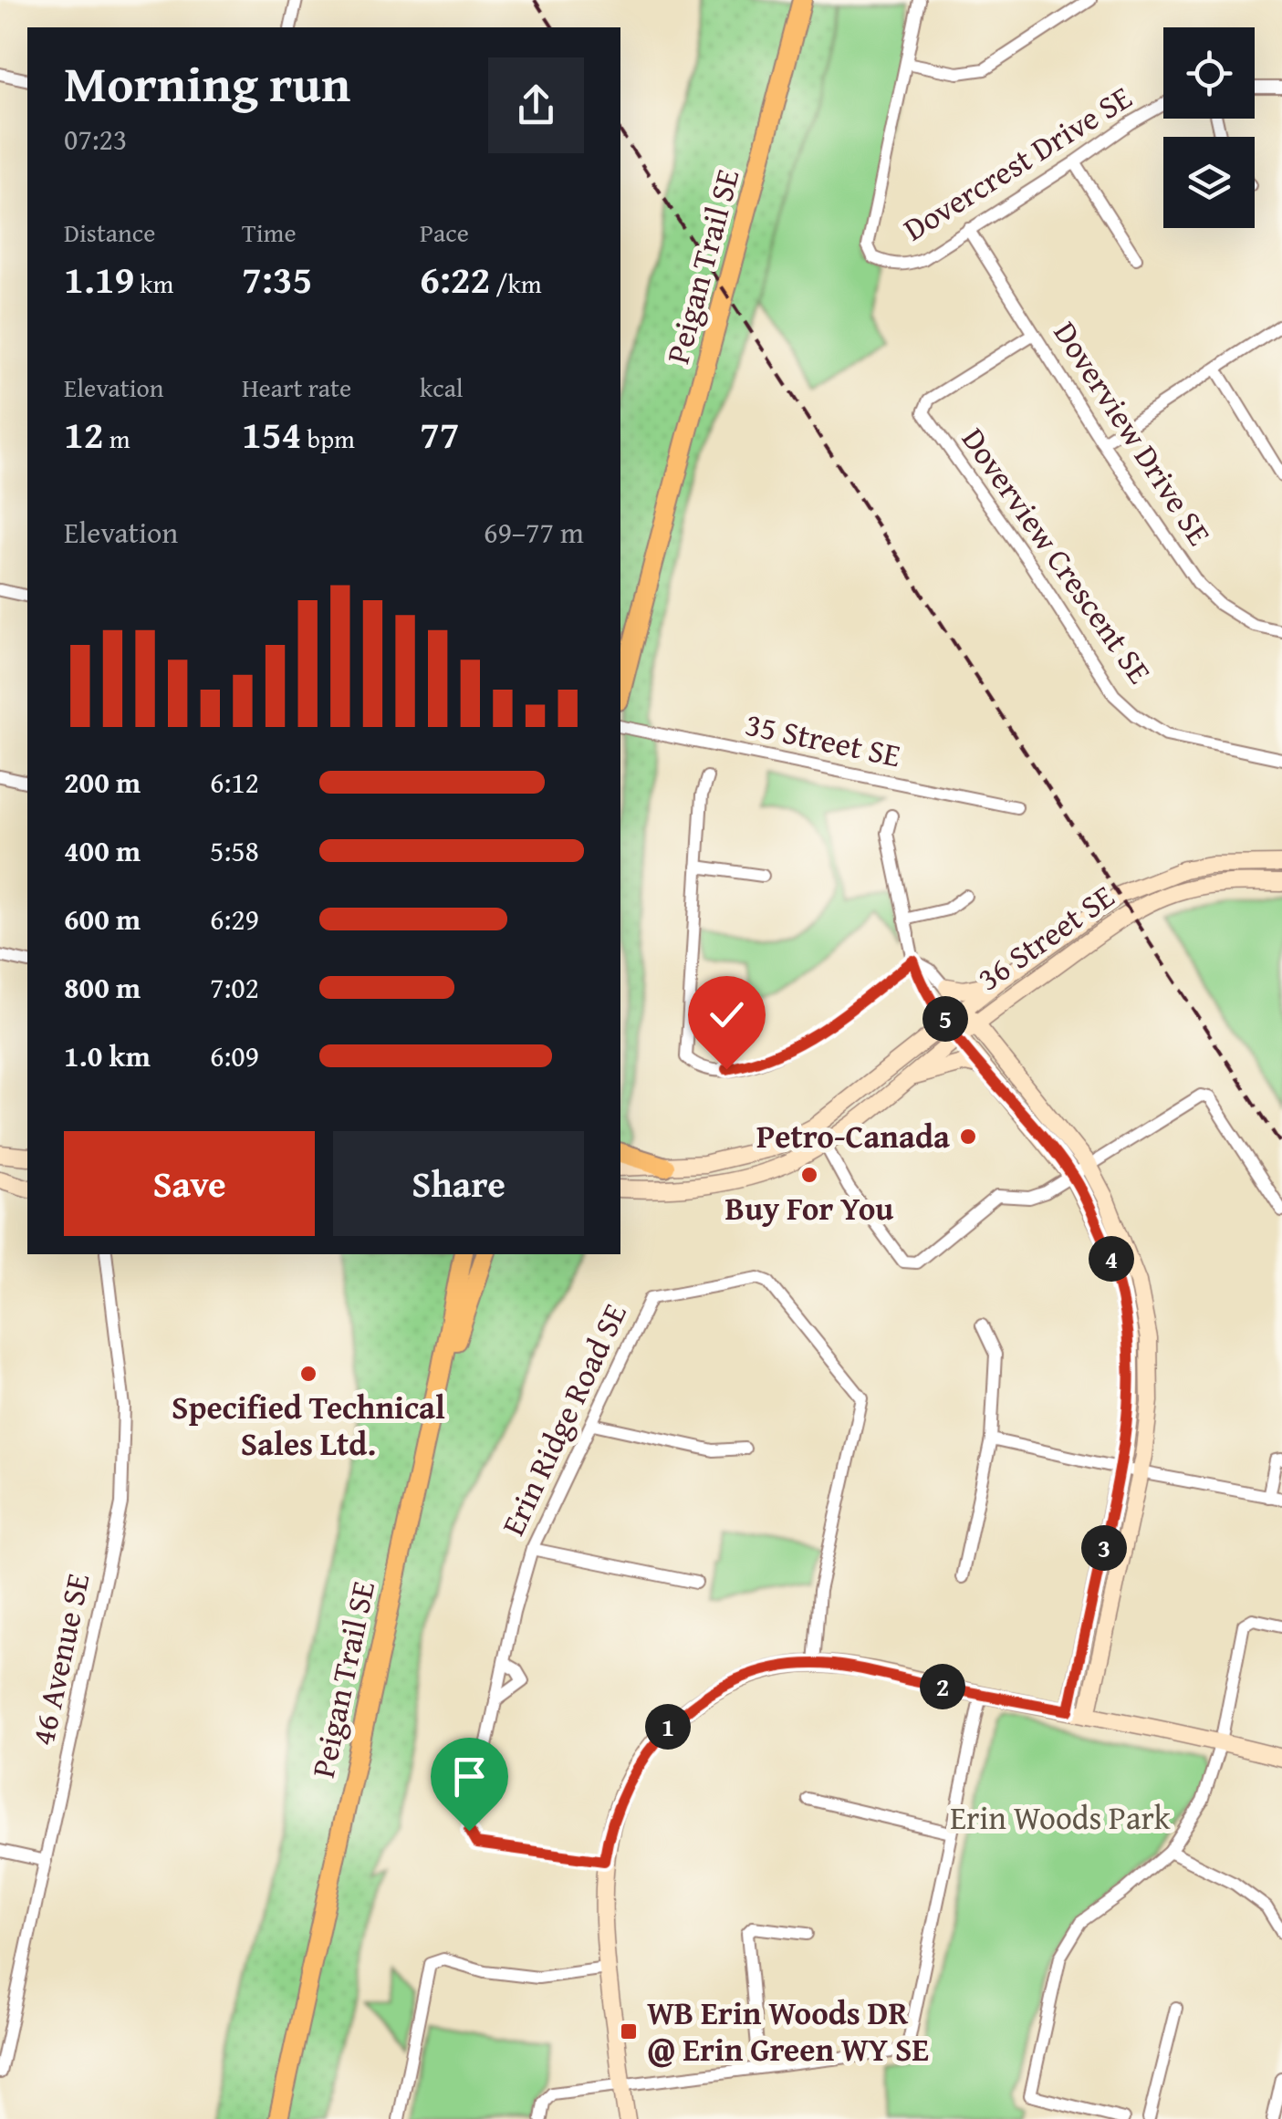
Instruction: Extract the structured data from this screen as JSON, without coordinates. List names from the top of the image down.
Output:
{
  "streets": {
    "main road": ["Peigan Trail SE"],
    "street": [
      "Dovercrest Drive SE",
      "Doverview Drive SE",
      "Doverview Crescent SE",
      "35 Street SE",
      "36 Street SE",
      "Erin Ridge Road SE",
      "46 Avenue SE"
    ]
  },
  "crossings": [
    ["Dovercrest Drive SE", "Doverview Drive SE"],
    ["Doverview Drive SE", "Doverview Crescent SE"]
  ],
  "parks": ["Erin Woods Park"],
  "places": {
    "other": ["Petro-Canada", "Buy For You", "Specified Technical Sales Ltd."],
    "transit": ["WB Erin Woods DR @ Erin Green WY SE"]
  },
  "page": {
    "heading": ["Morning run", "07:23"],
    "stats": [
      ["Distance", "1.19 km"],
      ["Time", "7:35"],
      ["Pace", "6:22 /km"],
      ["Elevation", "12 m"],
      ["Heart rate", "154 bpm"],
      ["kcal", "77"]
    ],
    "chart": ["Elevation", "69–77 m"],
    "list": [
      {
        "name": "200 m",
        "note": "6:12"
      },
      {
        "name": "400 m",
        "note": "5:58"
      },
      {
        "name": "600 m",
        "note": "6:29"
      },
      {
        "name": "800 m",
        "note": "7:02"
      },
      {
        "name": "1.0 km",
        "note": "6:09"
      }
    ],
    "pins": [
      "5",
      "4",
      "3",
      "2",
      "1"
    ],
    "buttons": ["Save", "Share"]
  }
}
